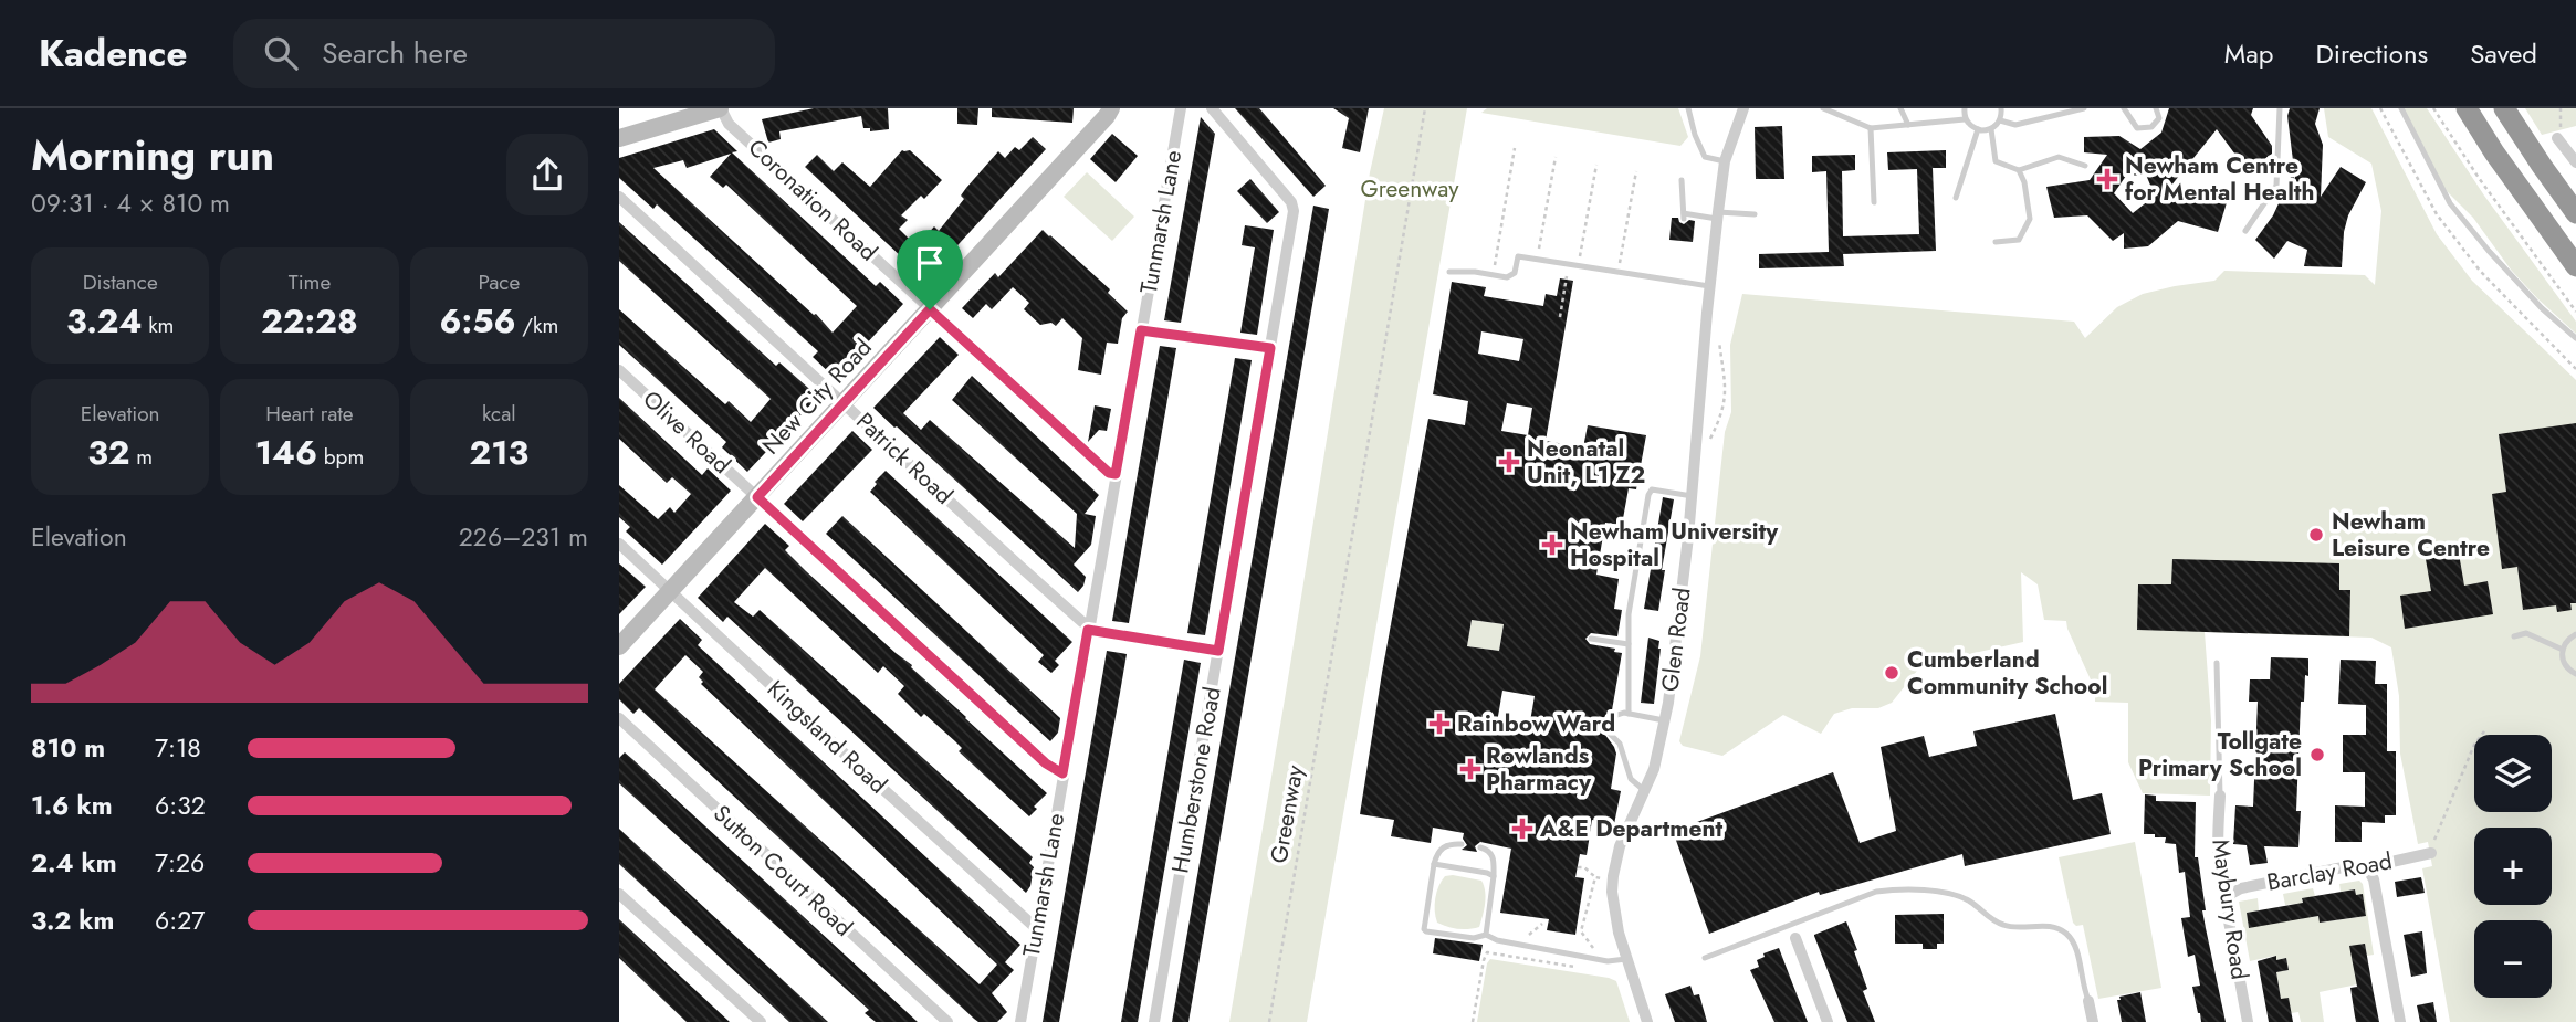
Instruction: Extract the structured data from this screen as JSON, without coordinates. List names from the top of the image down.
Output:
{
  "streets": {
    "street": [
      "Coronation Road",
      "Tunmarsh Lane",
      "New City Road",
      "Olive Road",
      "Patrick Road",
      "Glen Road",
      "Kingsland Road",
      "Humberstone Road",
      "Sutton Court Road",
      "Barclay Road",
      "Maybury Road"
    ],
    "path": ["Greenway"]
  },
  "crossings": [
    ["Coronation Road", "Tunmarsh Lane"],
    ["Coronation Road", "New City Road"],
    ["Tunmarsh Lane", "Olive Road"],
    ["Tunmarsh Lane", "Patrick Road"],
    ["Tunmarsh Lane", "Kingsland Road"],
    ["New City Road", "Olive Road"],
    ["New City Road", "Patrick Road"],
    ["New City Road", "Kingsland Road"],
    ["Barclay Road", "Maybury Road"]
  ],
  "parks": ["Greenway"],
  "places": {
    "health": [
      "Newham Centre for Mental Health",
      "Neonatal Unit, L1 Z2",
      "Newham University Hospital",
      "Rainbow Ward",
      "Rowlands Pharmacy",
      "A&E Department"
    ],
    "other": ["Newham Leisure Centre", "Cumberland Community School", "Tollgate Primary School"]
  },
  "page": {
    "header": "Kadence",
    "search": "Search here",
    "nav": ["Map", "Directions", "Saved"],
    "heading": ["Morning run", "09:31 · 4 × 810 m"],
    "stats": [
      ["Distance", "3.24 km"],
      ["Time", "22:28"],
      ["Pace", "6:56 /km"],
      ["Elevation", "32 m"],
      ["Heart rate", "146 bpm"],
      ["kcal", "213"]
    ],
    "chart": ["Elevation", "226–231 m"],
    "list": [
      {
        "name": "810 m",
        "note": "7:18"
      },
      {
        "name": "1.6 km",
        "note": "6:32"
      },
      {
        "name": "2.4 km",
        "note": "7:26"
      },
      {
        "name": "3.2 km",
        "note": "6:27"
      }
    ],
    "map_buttons": ["+", "−"]
  }
}
